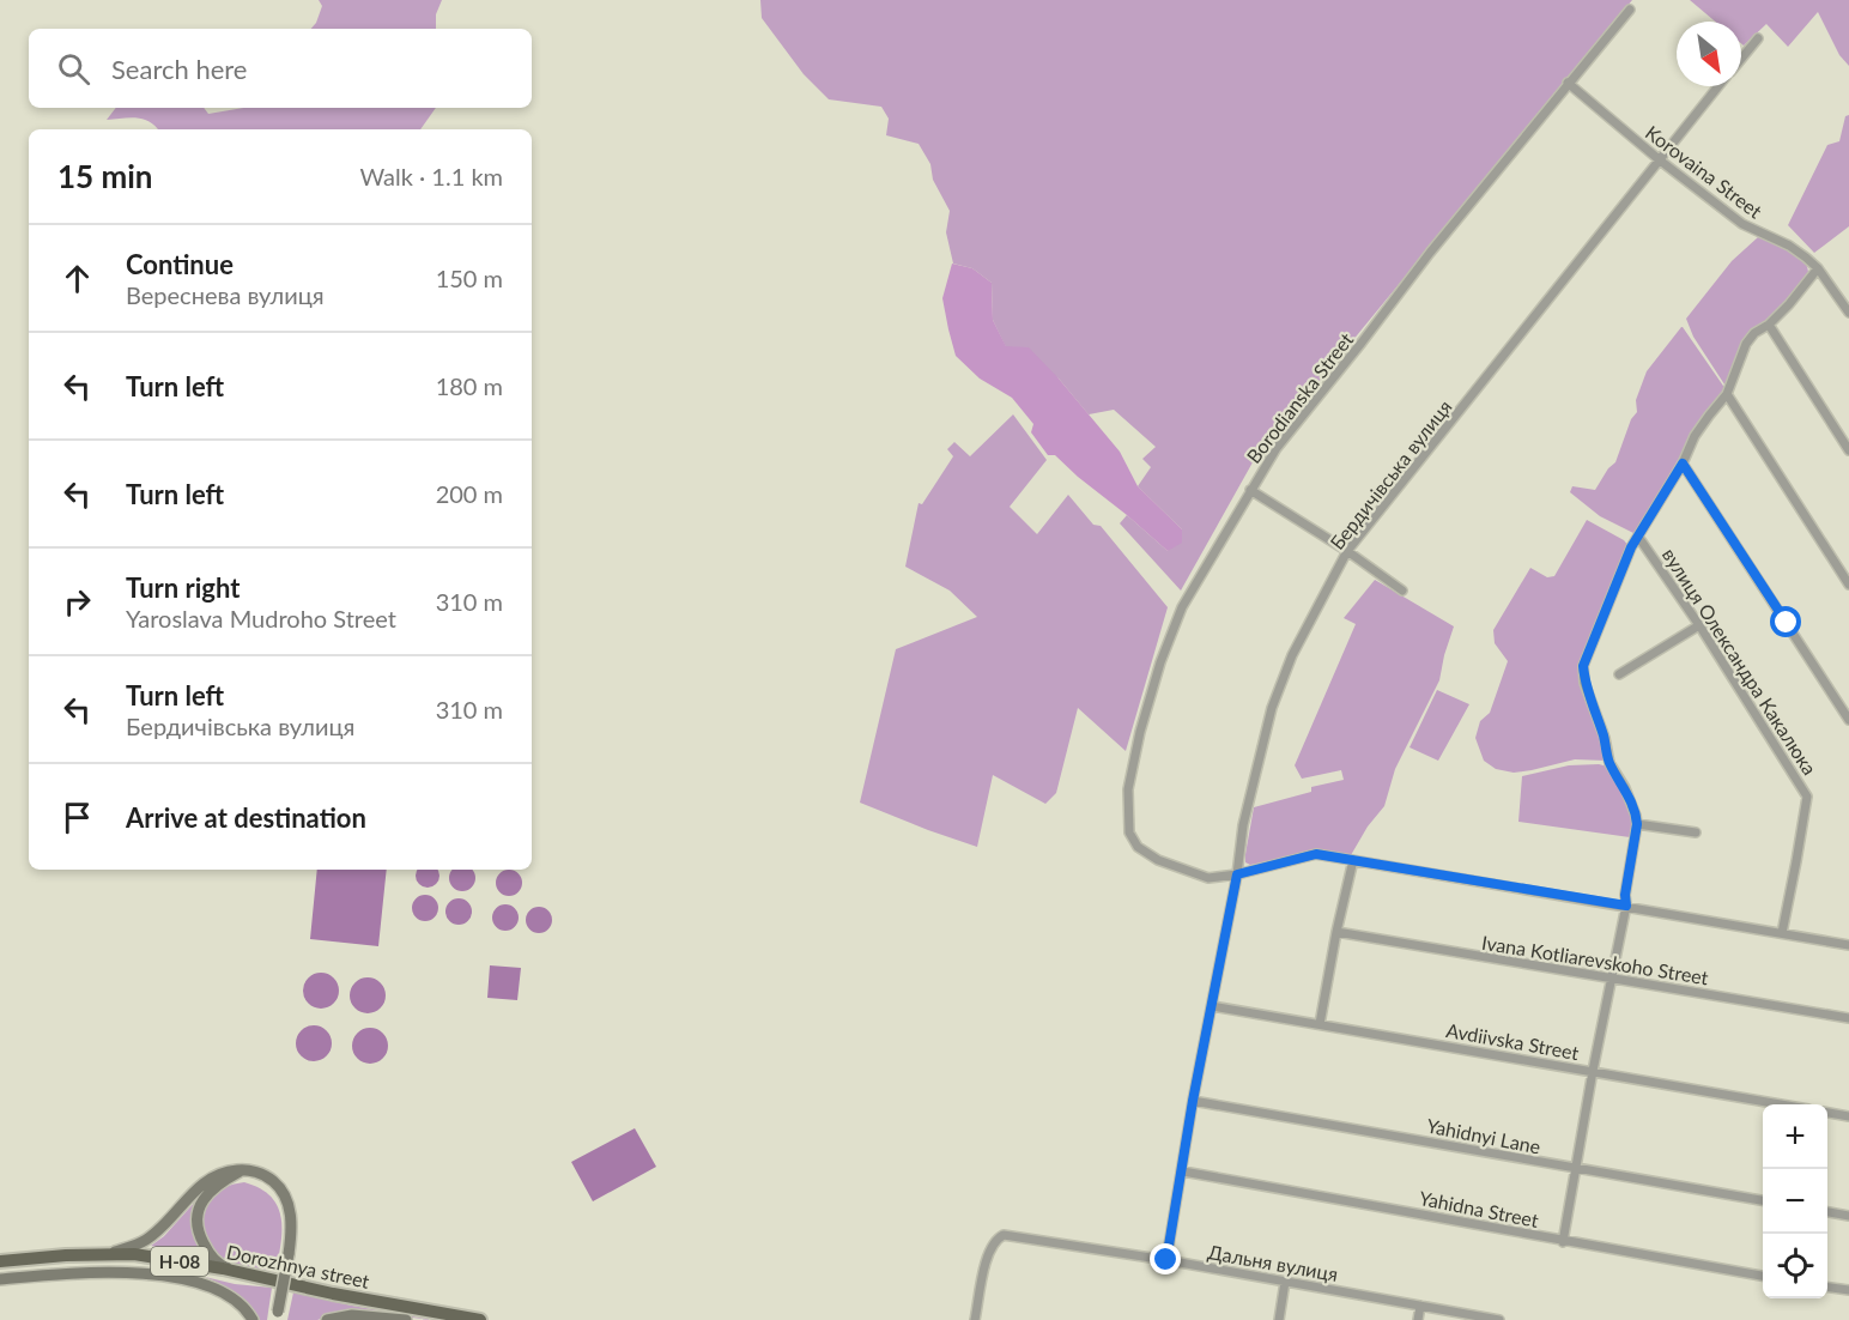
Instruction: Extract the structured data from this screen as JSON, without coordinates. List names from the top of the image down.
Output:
{
  "streets": {
    "main road": ["Н-08", "Dorozhnya street"],
    "street": [
      "Korovaina Street",
      "Borodianska Street",
      "Бердичівська вулиця",
      "вулиця Олександра Какалюка",
      "Ivana Kotliarevskoho Street",
      "Avdiivska Street",
      "Yahidnyi Lane",
      "Yahidna Street",
      "Дальня вулиця"
    ]
  },
  "crossings": [
    ["Korovaina Street", "Borodianska Street"],
    ["Korovaina Street", "Бердичівська вулиця"],
    ["Borodianska Street", "Бердичівська вулиця"],
    ["Borodianska Street", "вулиця Олександра Какалюка"],
    ["Бердичівська вулиця", "Avdiivska Street"],
    ["Бердичівська вулиця", "Yahidnyi Lane"],
    ["Бердичівська вулиця", "Yahidna Street"],
    ["Бердичівська вулиця", "Дальня вулиця"]
  ],
  "north": "bottom right",
  "page": {
    "search": "Search here",
    "heading": ["15 min", "Walk · 1.1 km"],
    "list": [
      ["Continue", "Вереснева вулиця", "150 m"],
      ["Turn left", "180 m"],
      ["Turn left", "200 m"],
      ["Turn right", "Yaroslava Mudroho Street", "310 m"],
      ["Turn left", "Бердичівська вулиця", "310 m"],
      "Arrive at destination"
    ],
    "map_buttons": ["+", "−"]
  }
}
